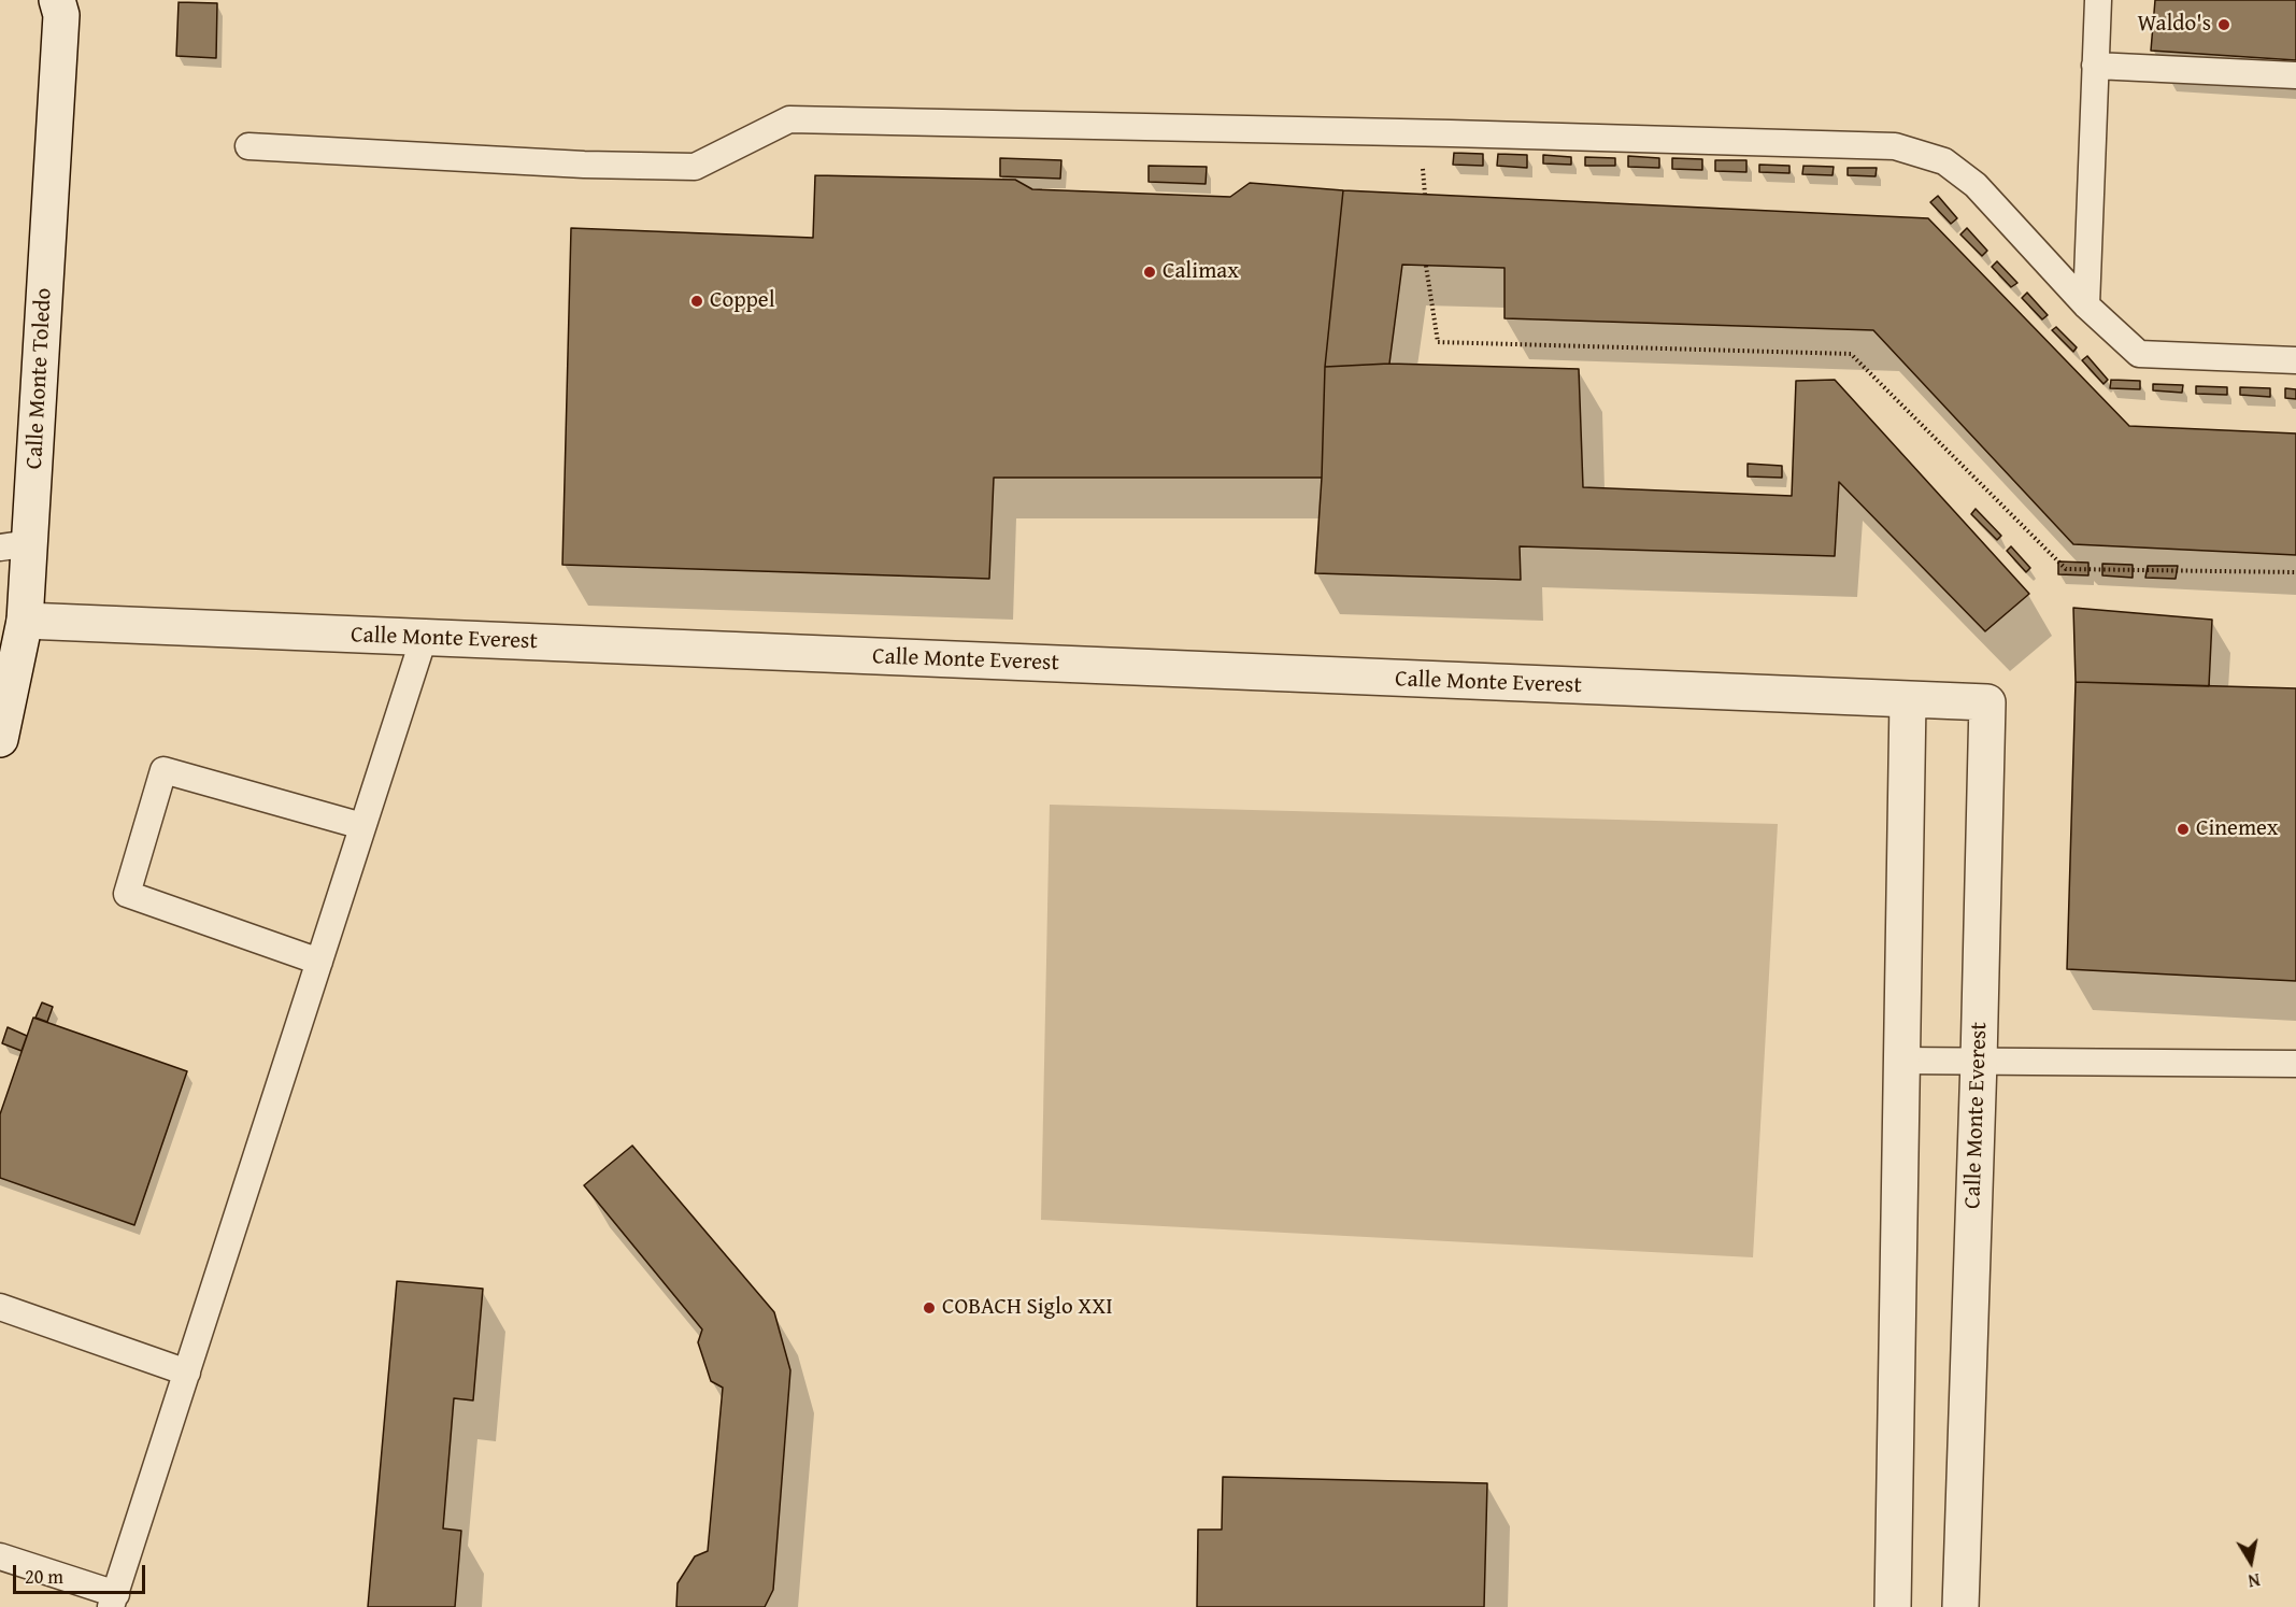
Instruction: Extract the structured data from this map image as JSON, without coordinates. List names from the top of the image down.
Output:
{
  "streets": {
    "street": ["Calle Monte Toledo", "Calle Monte Everest"]
  },
  "crossings": [
    ["Calle Monte Toledo", "Calle Monte Everest"]
  ],
  "places": [
    "Waldo's",
    "Calimax",
    "Coppel",
    "Cinemex",
    "COBACH Siglo XXI"
  ],
  "scale_bar": "20 m",
  "north": "bottom"
}
